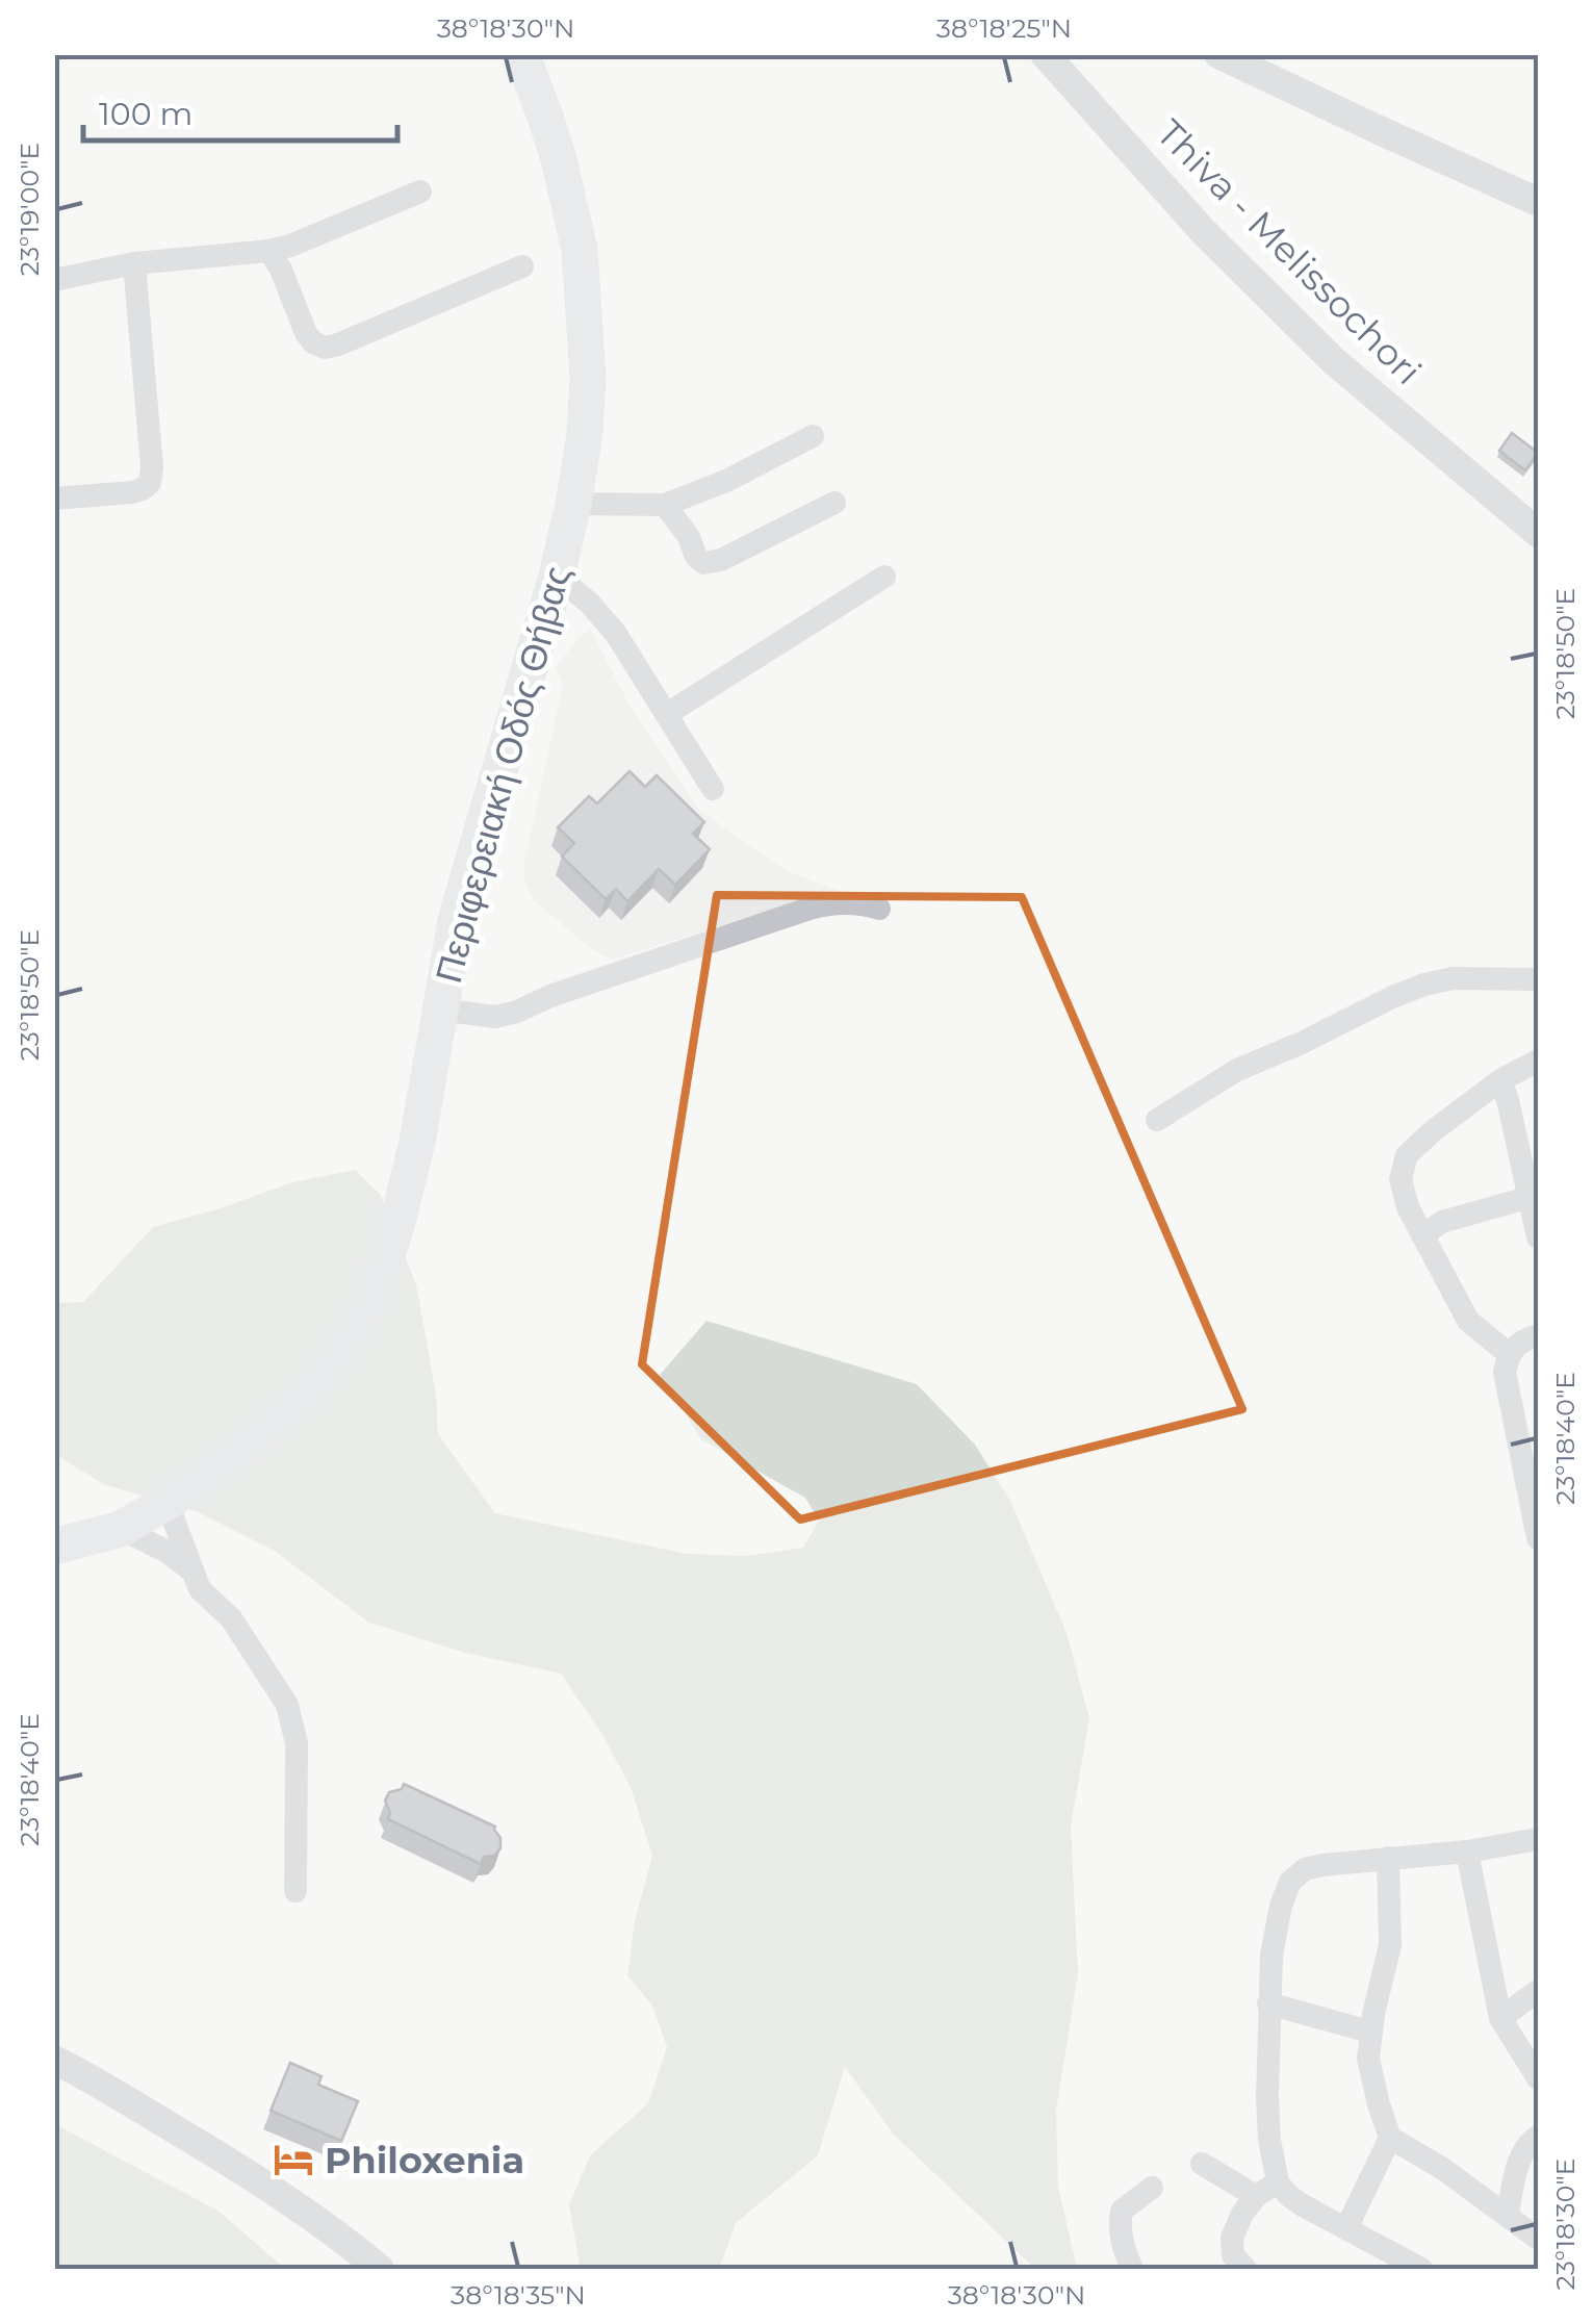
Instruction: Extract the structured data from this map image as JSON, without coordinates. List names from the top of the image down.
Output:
{
  "streets": {
    "main road": ["Περιφερειακή Οδός Θήβας"],
    "street": ["Thiva - Melissochori"]
  },
  "places": {
    "hotel": ["Philoxenia"]
  },
  "scale_bar": "100 m",
  "coordinates": [
    "38°18'30\"N",
    "38°18'25\"N",
    "23°19'00\"E",
    "23°18'50\"E",
    "23°18'40\"E",
    "23°18'30\"E",
    "38°18'35\"N"
  ]
}
